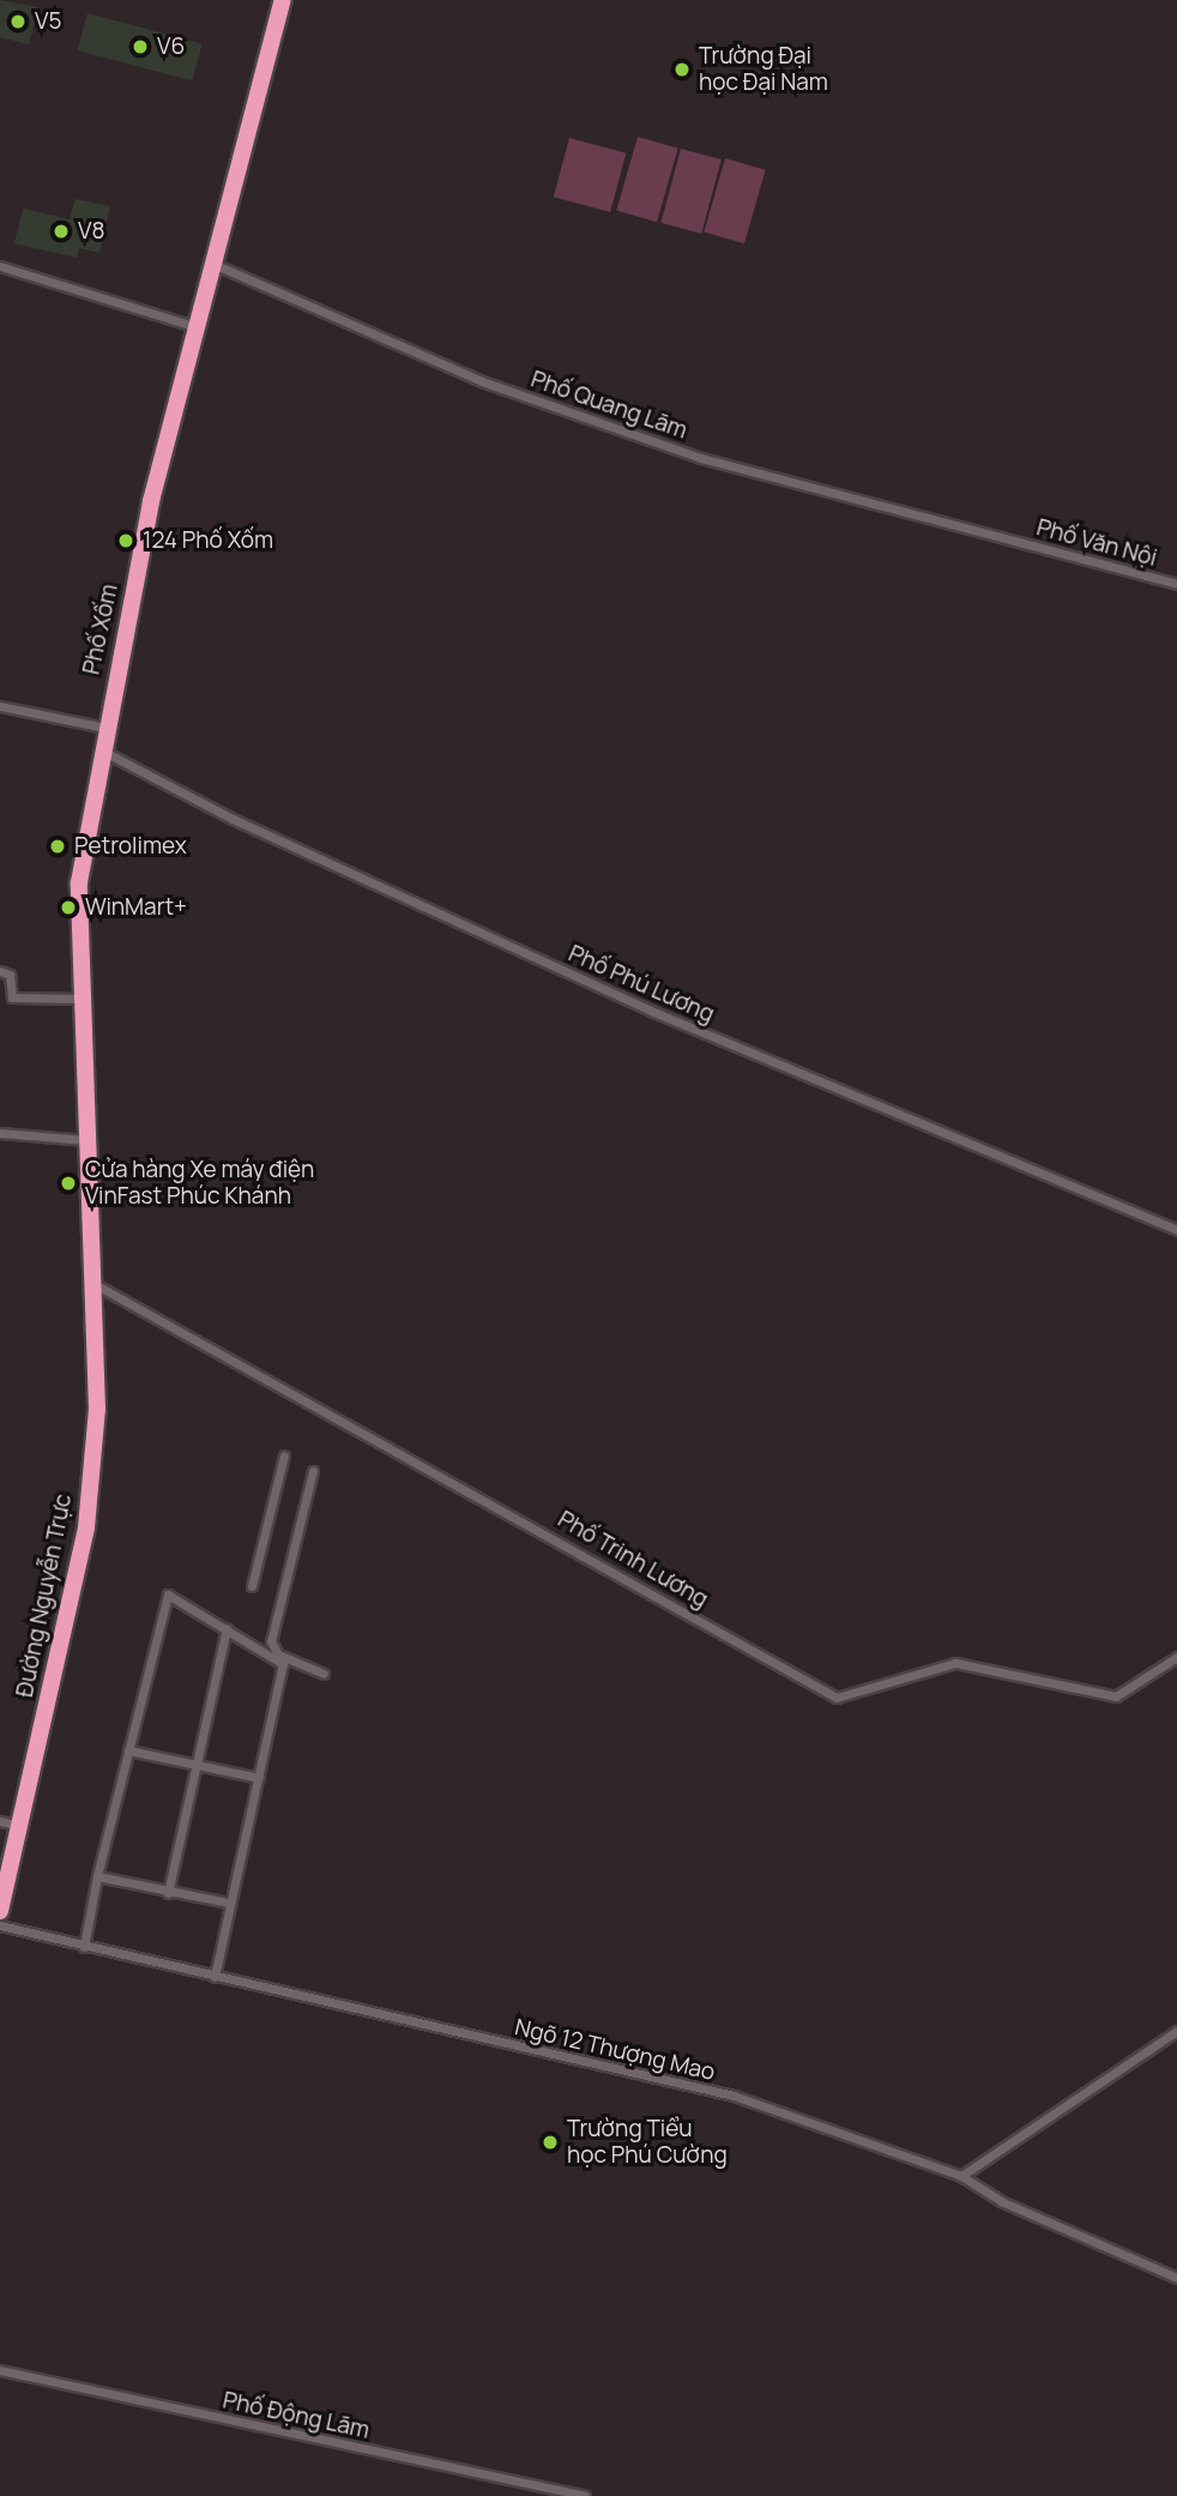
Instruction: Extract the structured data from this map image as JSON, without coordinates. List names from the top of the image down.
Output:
{
  "streets": {
    "highway": ["Phố Xốm", "Đường Nguyễn Trực"],
    "street": [
      "Phố Quang Lãm",
      "Phố Văn Nội",
      "Phố Phú Lương",
      "Phố Trinh Lương",
      "Ngõ 12 Thượng Mao",
      "Phố Động Lãm"
    ]
  },
  "crossings": [
    ["Phố Quang Lãm", "Phố Văn Nội"],
    ["Phố Quang Lãm", "Phố Xốm"],
    ["Phố Xốm", "Phố Phú Lương"],
    ["Phố Xốm", "Phố Trinh Lương"],
    ["Phố Xốm", "Đường Nguyễn Trực"],
    ["Phố Trinh Lương", "Đường Nguyễn Trực"]
  ],
  "places": [
    "V5",
    "V6",
    "Trường Đại học Đại Nam",
    "V8",
    "124 Phố Xốm",
    "Petrolimex",
    "WinMart+",
    "Cửa hàng Xe máy điện VinFast Phúc Khánh",
    "Trường Tiểu học Phú Cường"
  ]
}
